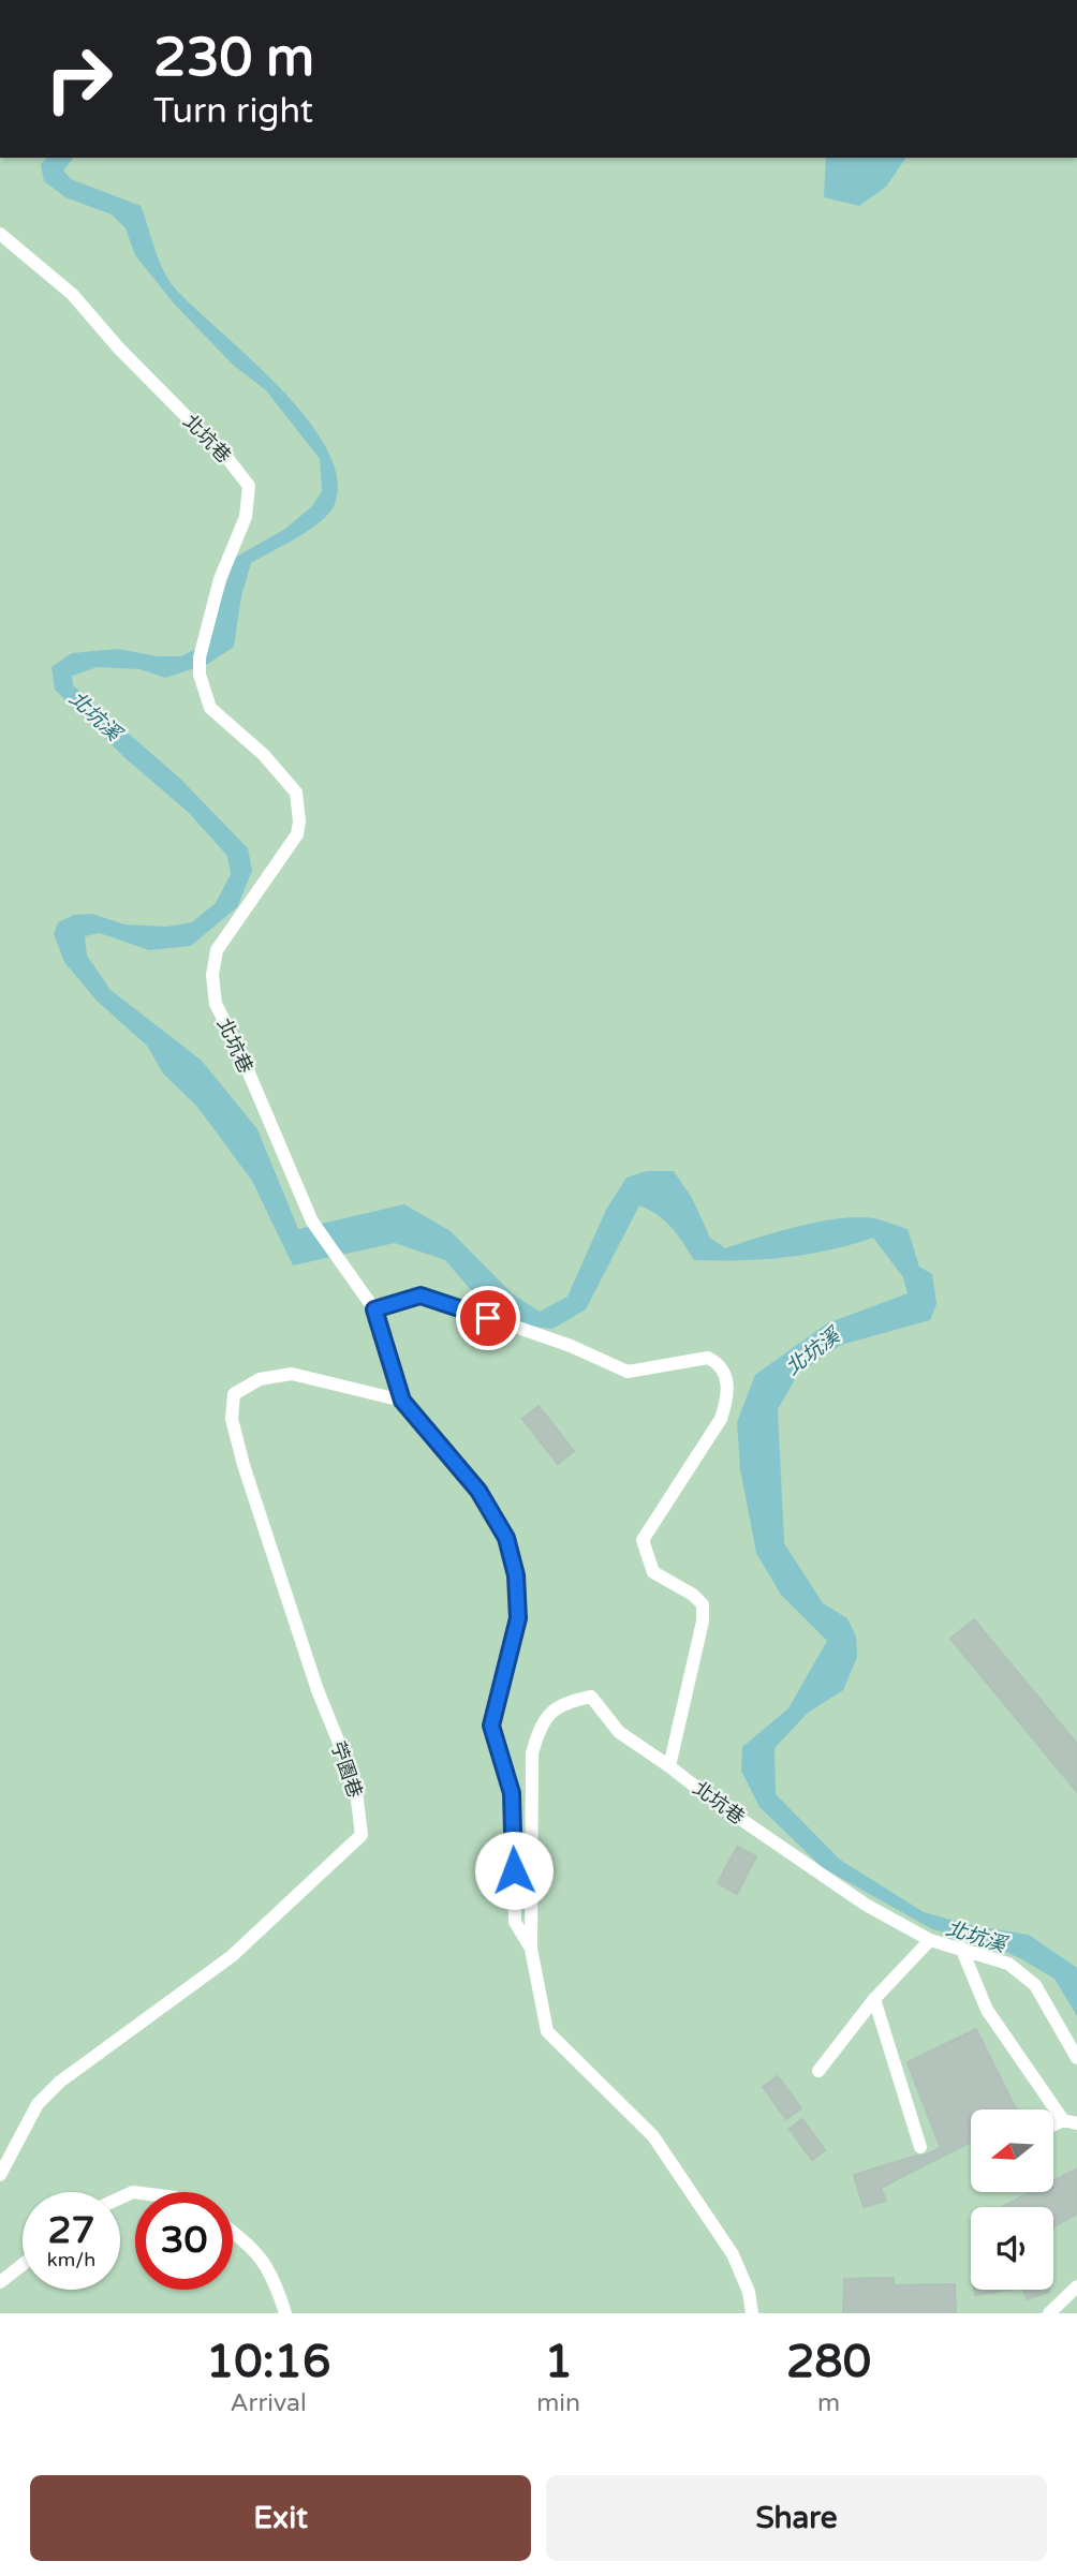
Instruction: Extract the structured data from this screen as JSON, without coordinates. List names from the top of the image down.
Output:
{
  "streets": {
    "street": ["北坑巷", "苧園巷"]
  },
  "crossings": [
    ["北坑巷", "苧園巷"]
  ],
  "water": ["北坑溪"],
  "north": "left",
  "page": {
    "turn": ["230 m", "Turn right"],
    "speed": "27 km/h",
    "limit": "30",
    "eta": [
      "10:16",
      "Arrival",
      "1",
      "min",
      "280",
      "m"
    ],
    "buttons": ["Exit", "Share"]
  }
}
